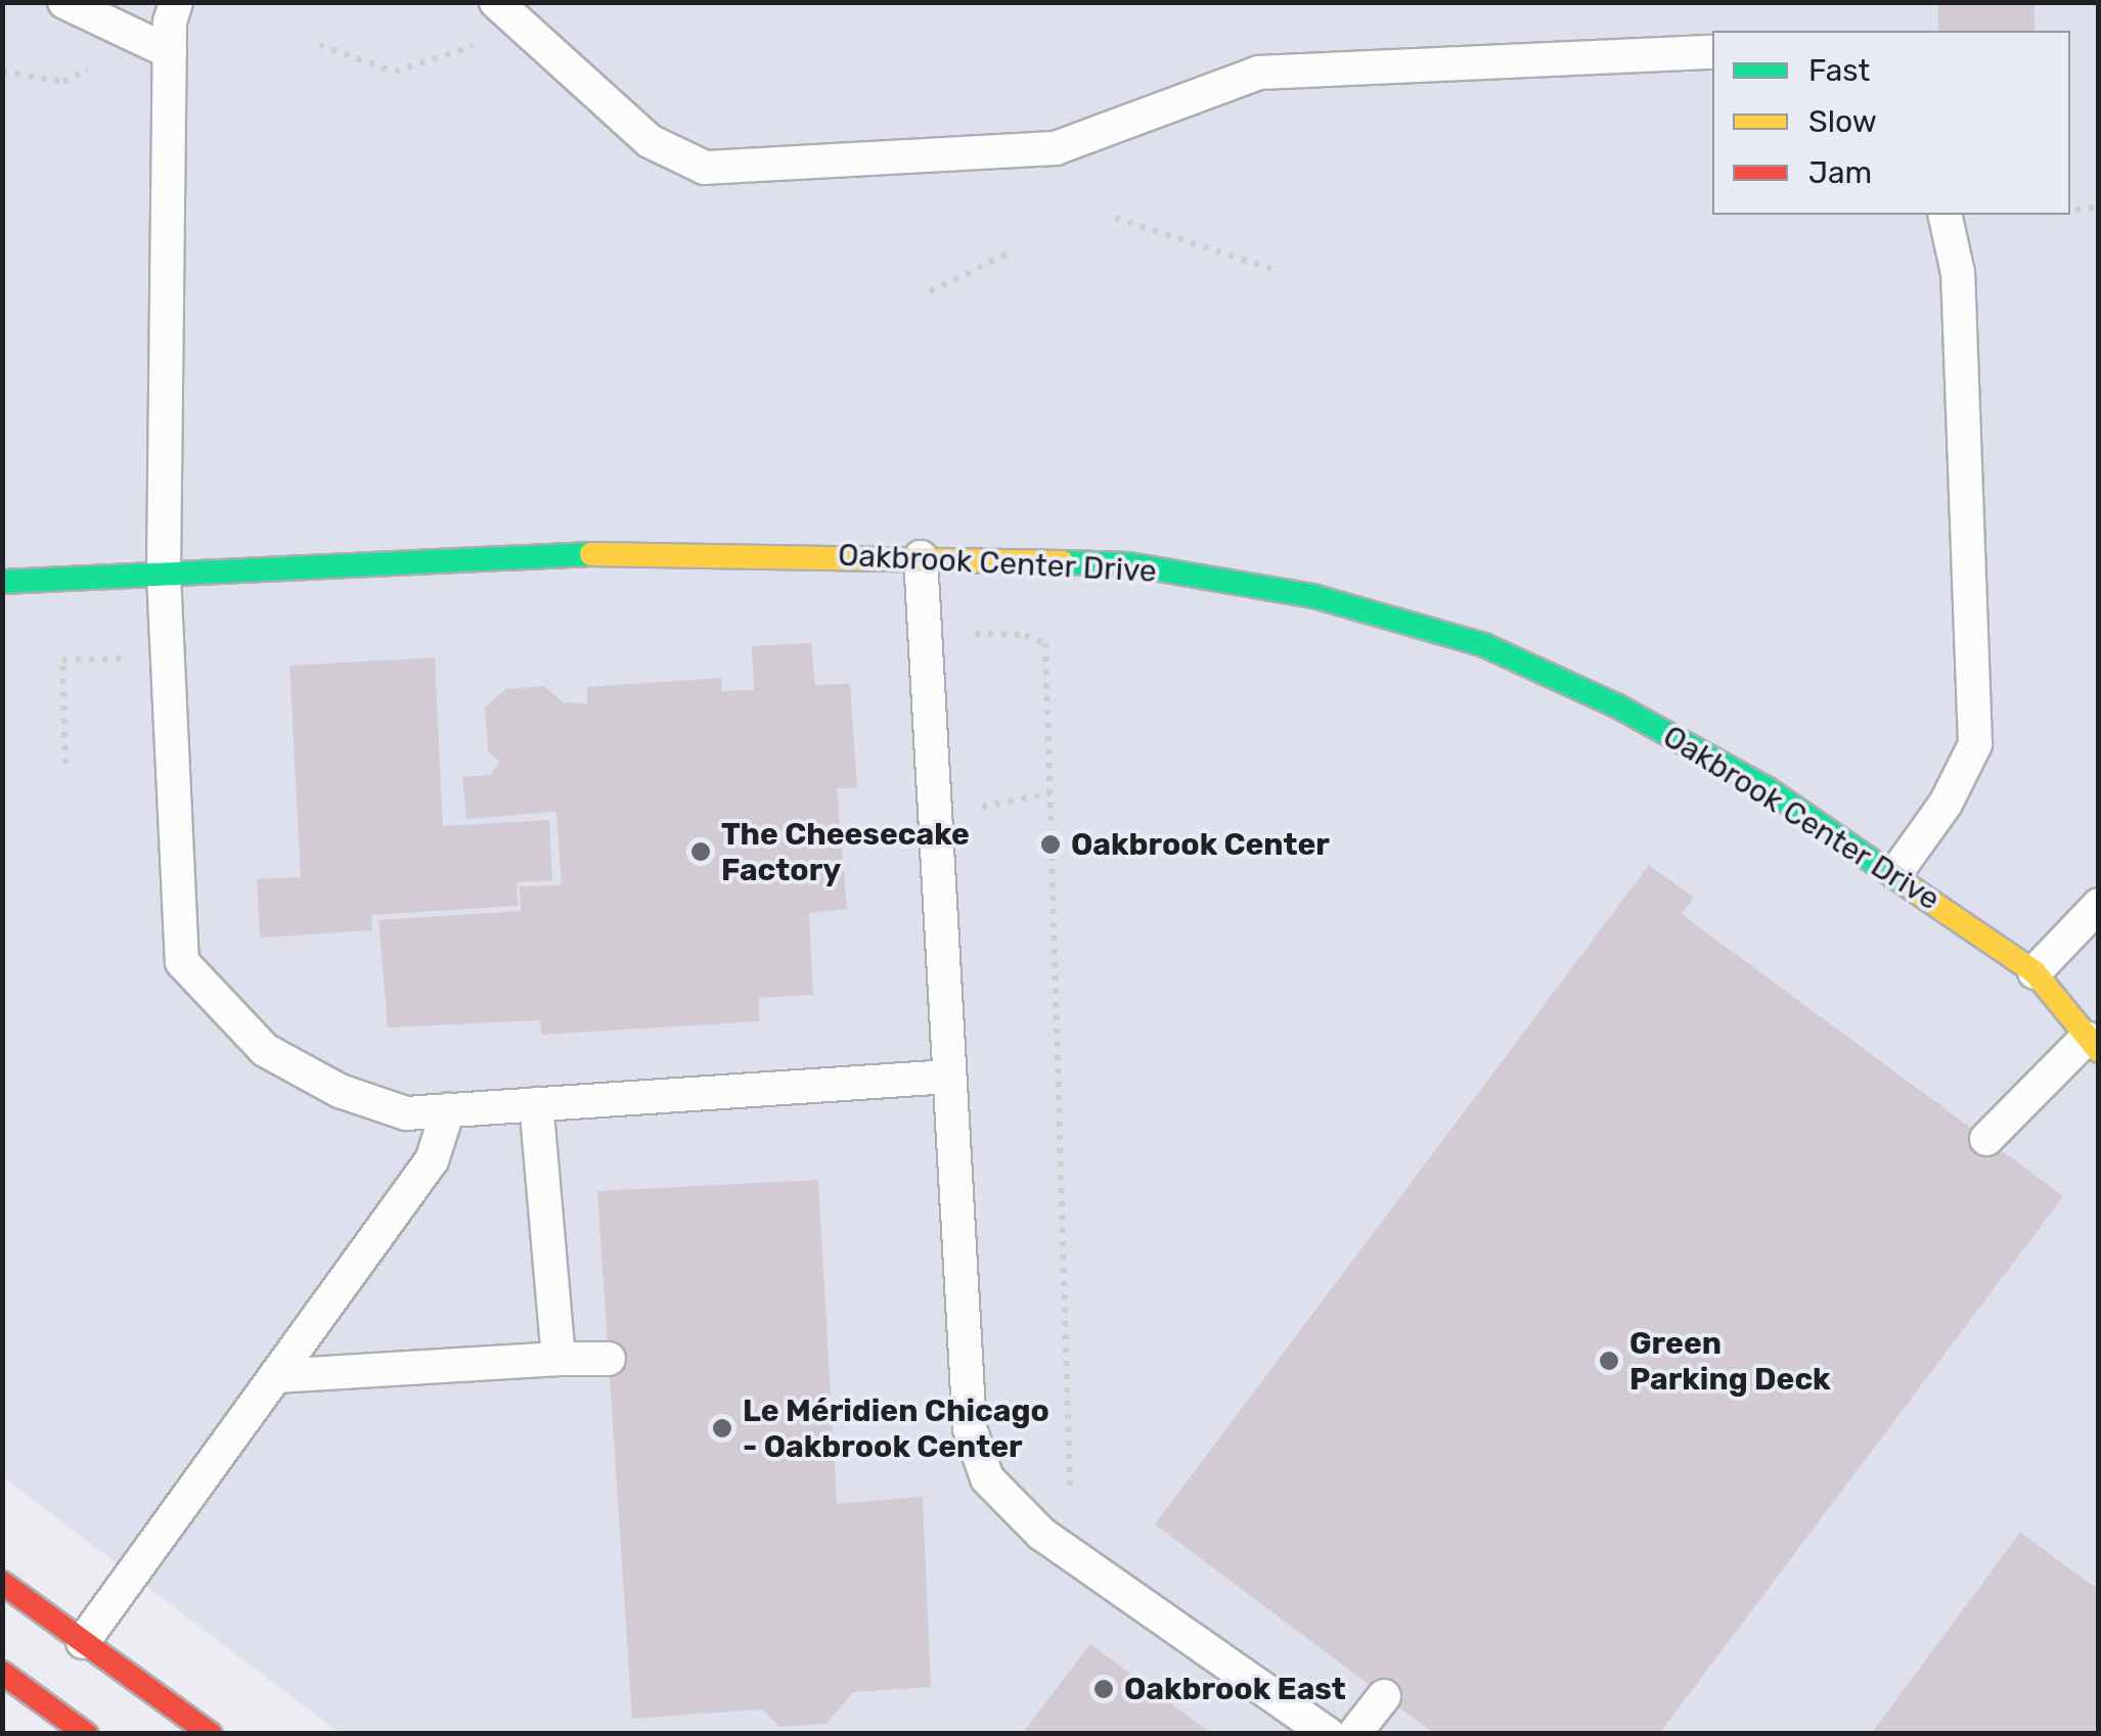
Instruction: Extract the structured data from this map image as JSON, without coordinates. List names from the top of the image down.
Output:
{
  "streets": {
    "street": ["Oakbrook Center Drive"]
  },
  "places": [
    "Oakbrook Center",
    "The Cheesecake Factory",
    "Green Parking Deck",
    "Le Méridien Chicago - Oakbrook Center",
    "Oakbrook East"
  ],
  "legend": ["Fast", "Slow", "Jam"]
}
